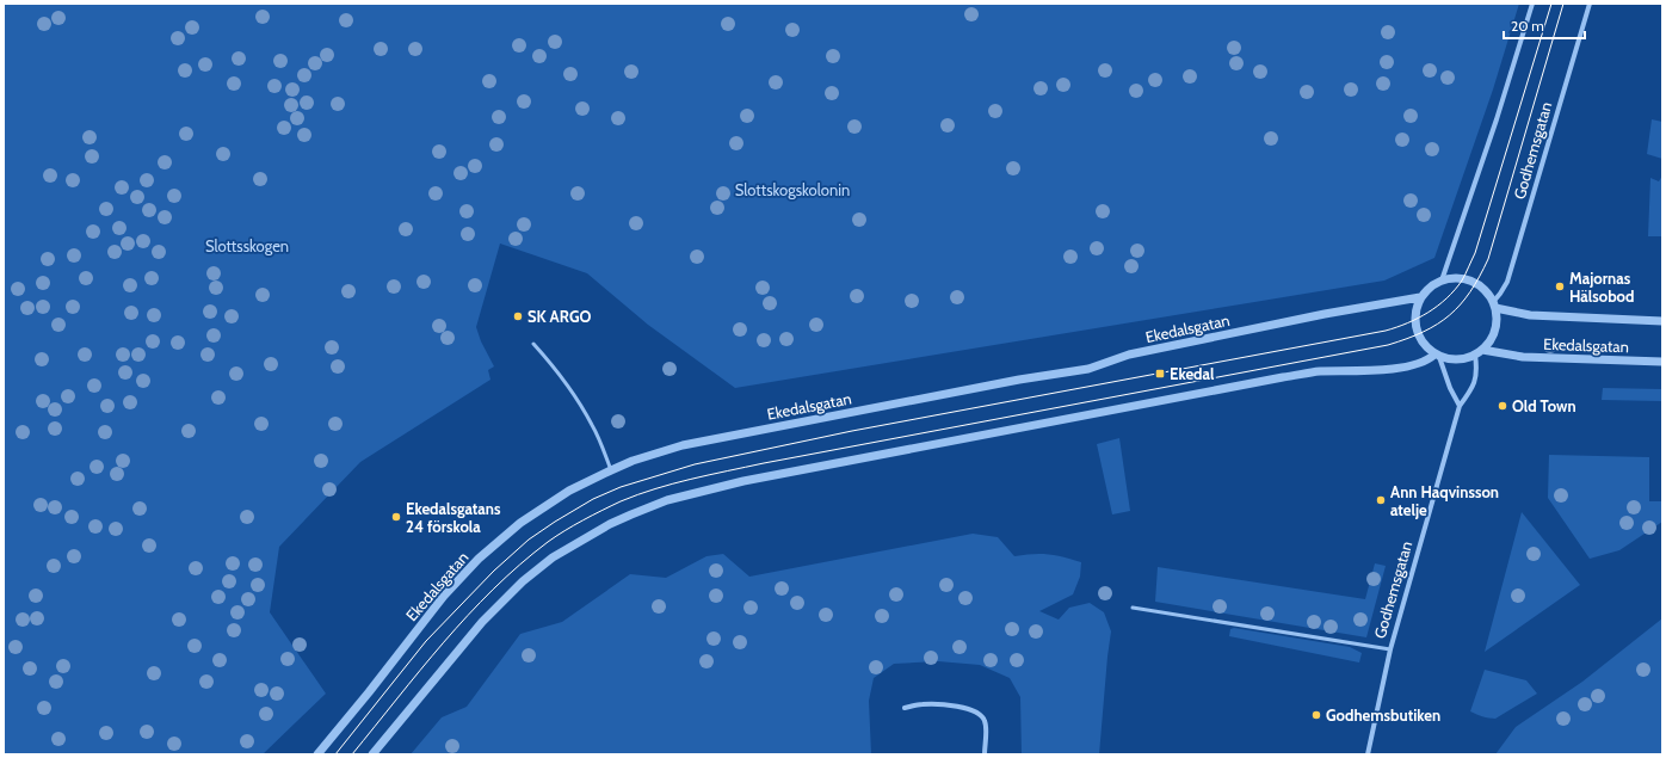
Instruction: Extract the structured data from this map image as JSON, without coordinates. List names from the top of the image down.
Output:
{
  "streets": {
    "street": ["Godhemsgatan", "Ekedalsgatan"]
  },
  "crossings": [
    ["Godhemsgatan", "Ekedalsgatan"]
  ],
  "parks": ["Slottskogskolonin", "Slottsskogen"],
  "places": {
    "other": [
      "Majornas Hälsobod",
      "SK ARGO",
      "Old Town",
      "Ann Haqvinsson atelje",
      "Ekedalsgatans 24 förskola",
      "Godhemsbutiken"
    ],
    "transit": ["Ekedal"]
  },
  "scale_bar": "20 m"
}
